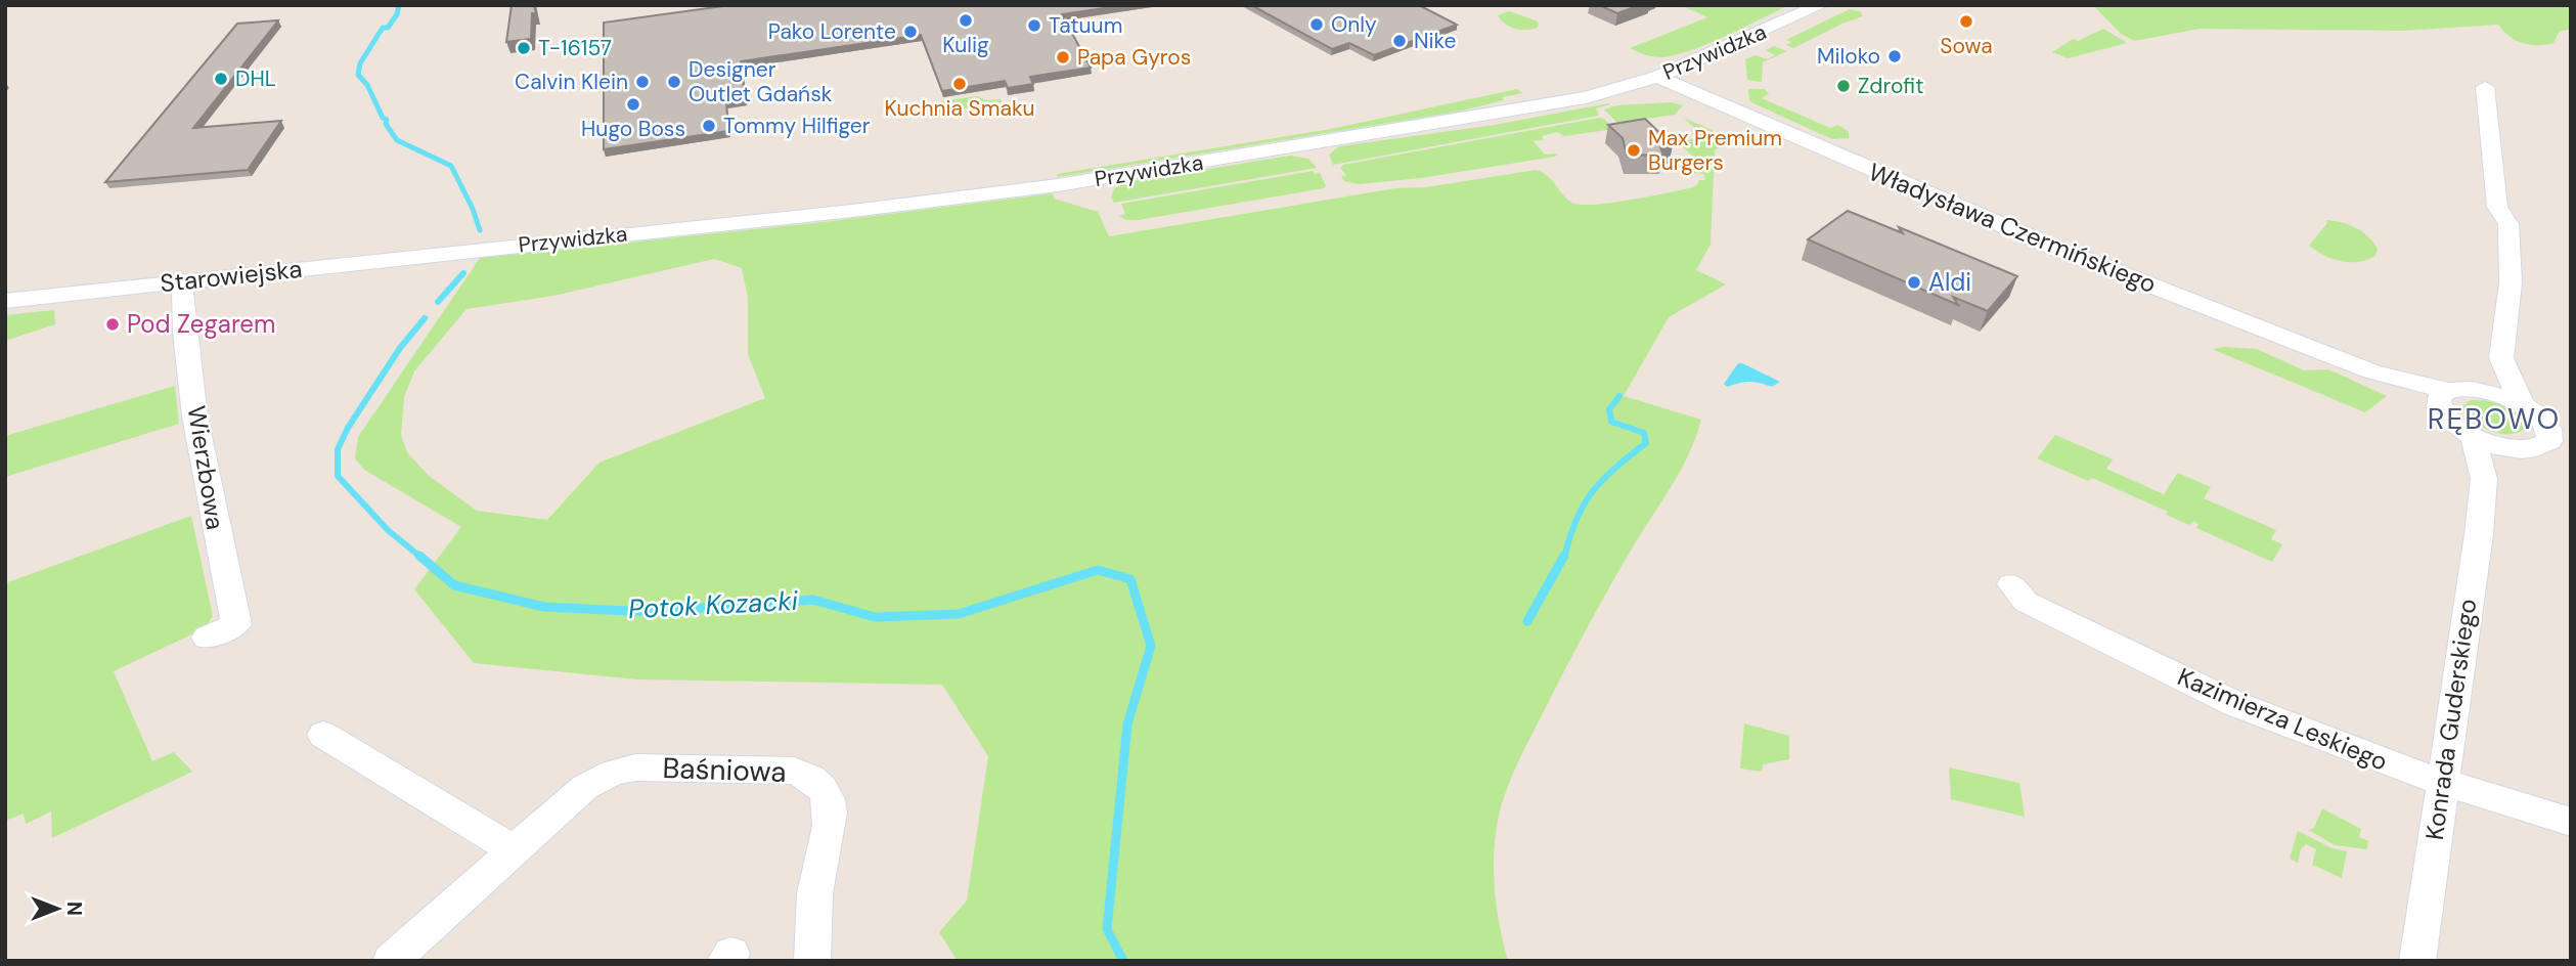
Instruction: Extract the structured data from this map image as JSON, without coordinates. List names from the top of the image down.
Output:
{
  "streets": {
    "street": [
      "Przywidzka",
      "Władysława Czermińskiego",
      "Starowiejska",
      "Wierzbowa",
      "Kazimierza Leskiego",
      "Konrada Guderskiego",
      "Baśniowa"
    ]
  },
  "crossings": [
    ["Przywidzka", "Władysława Czermińskiego"],
    ["Przywidzka", "Starowiejska"],
    ["Starowiejska", "Wierzbowa"],
    ["Kazimierza Leskiego", "Konrada Guderskiego"]
  ],
  "districts": ["RĘBOWO"],
  "water": ["Potok Kozacki"],
  "places": [
    "Kulig",
    "Sowa",
    "Only",
    "Tatuum",
    "Pako Lorente",
    "Nike",
    "T-16157",
    "Miloko",
    "Papa Gyros",
    "DHL",
    "Calvin Klein",
    "Designer Outlet Gdańsk",
    "Kuchnia Smaku",
    "Zdrofit",
    "Hugo Boss",
    "Tommy Hilfiger",
    "Max Premium Burgers",
    "Aldi",
    "Pod Zegarem"
  ],
  "north": "right"
}
